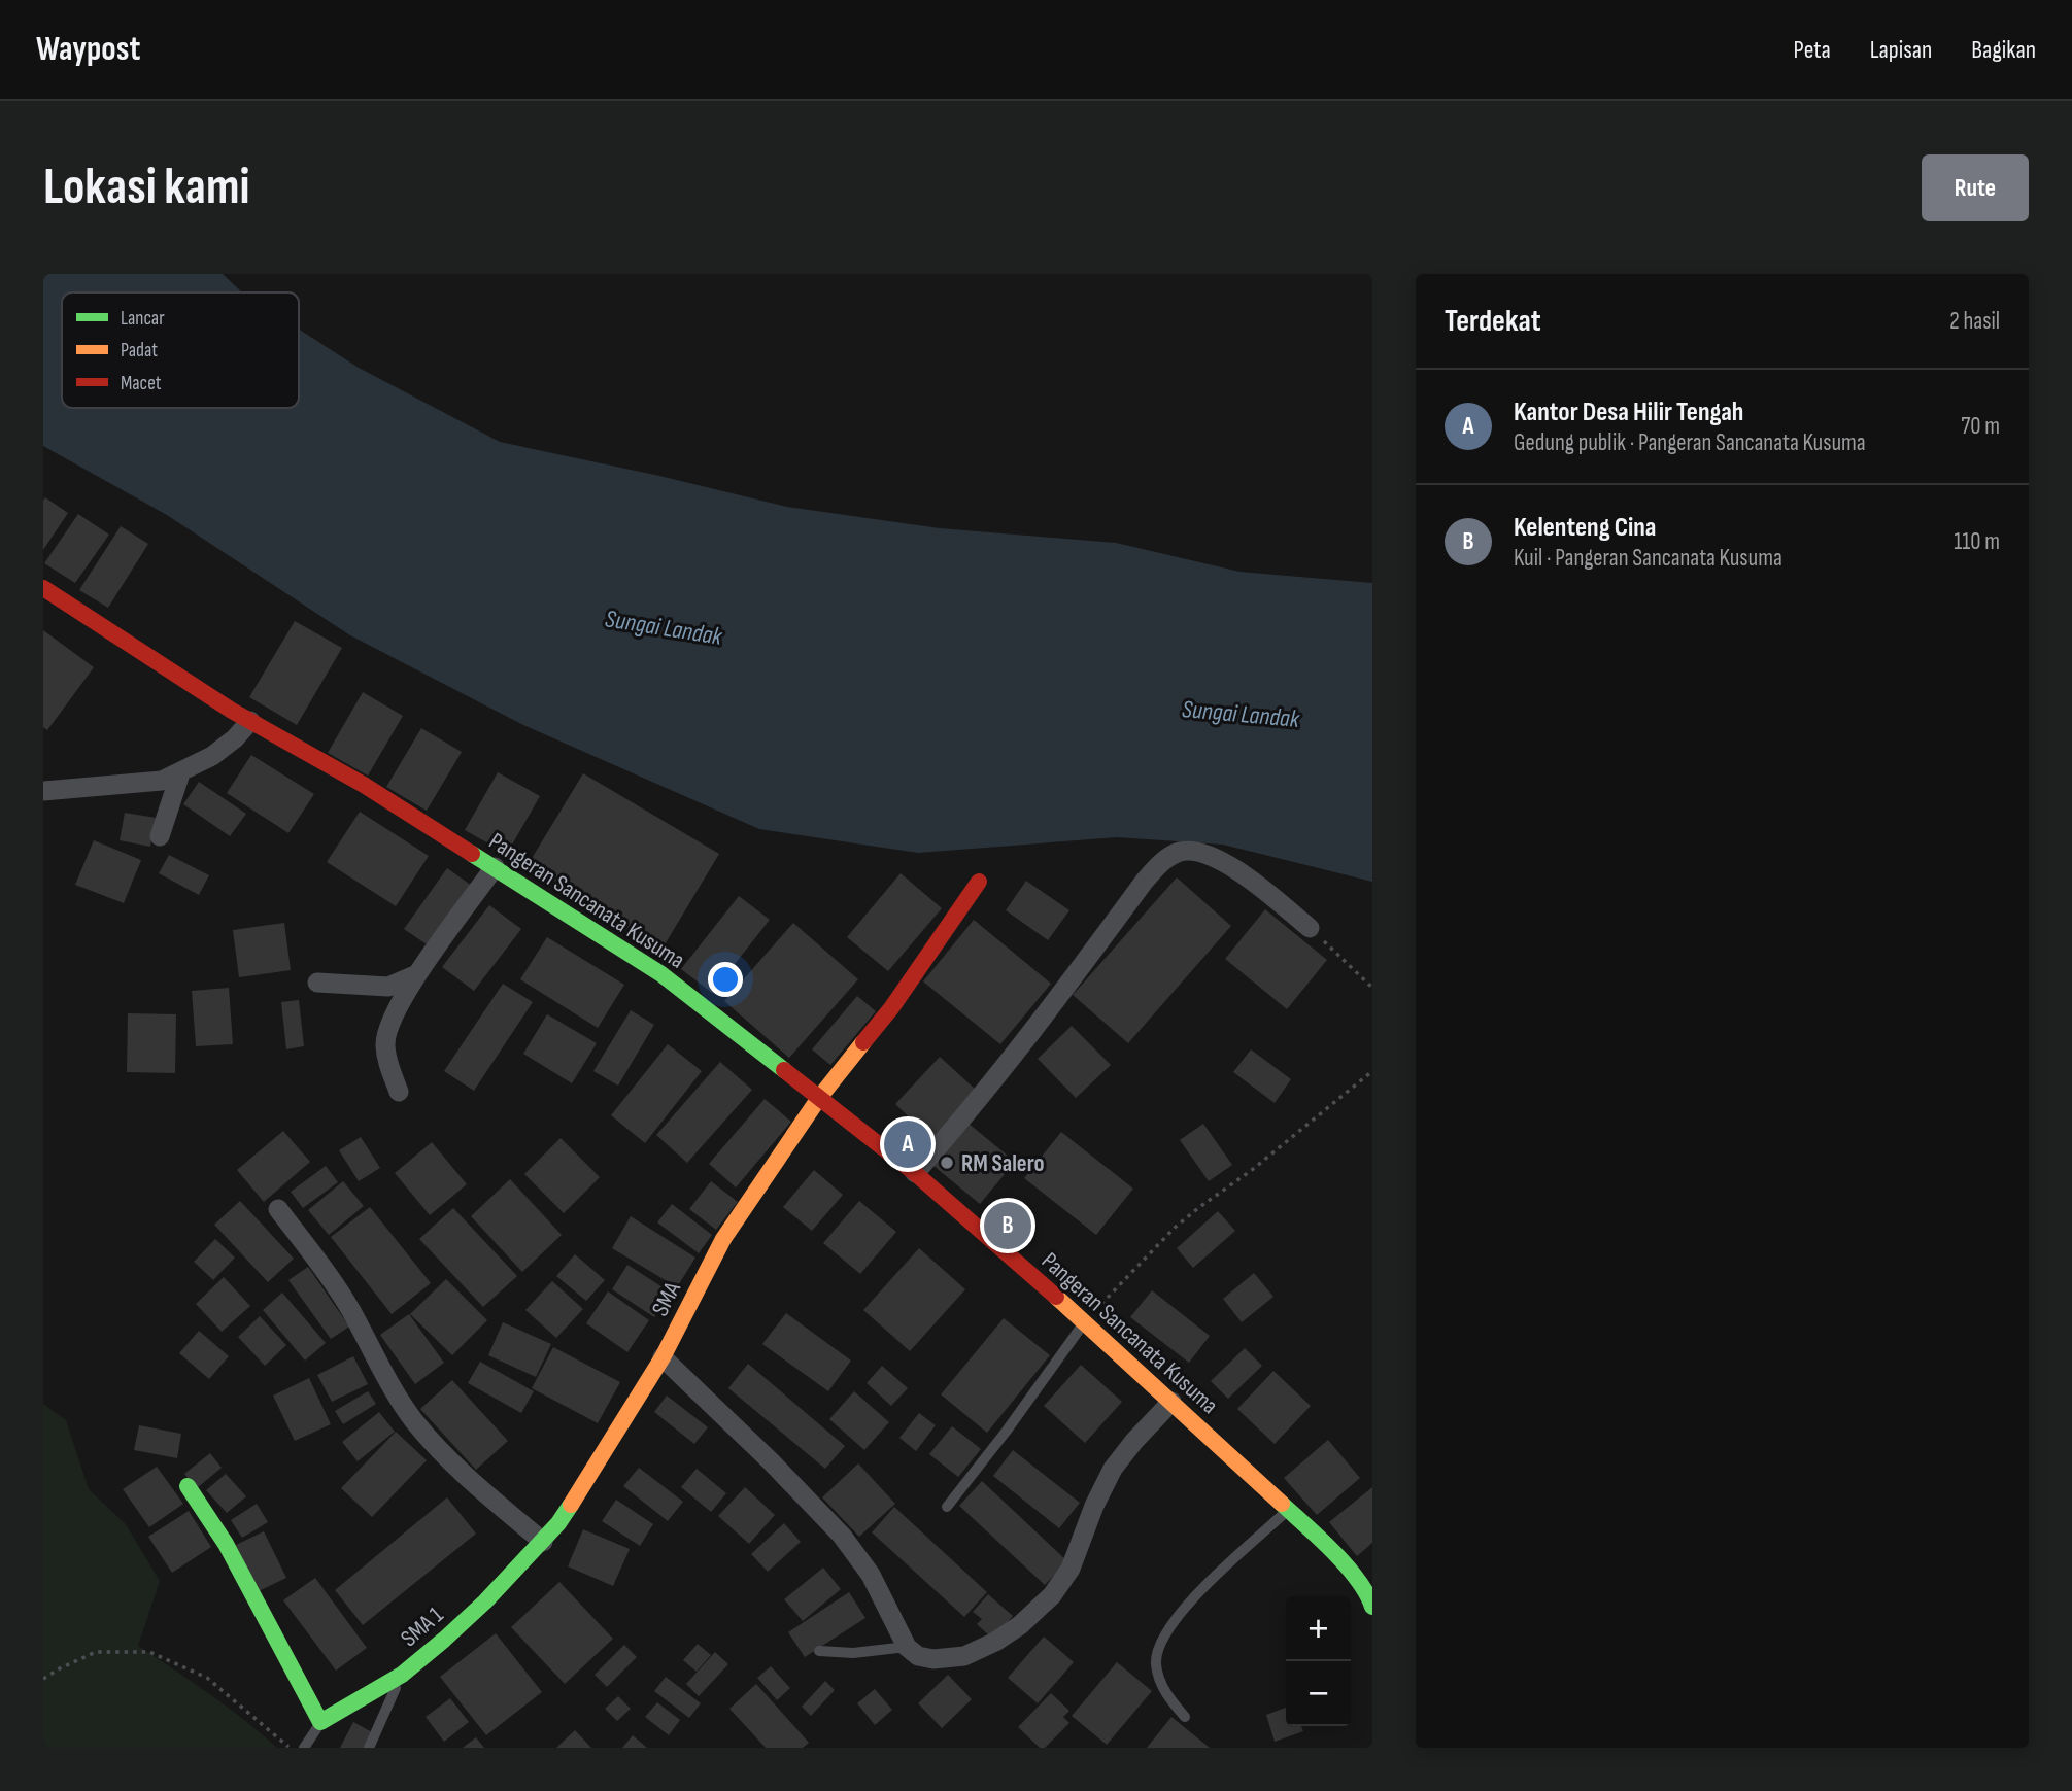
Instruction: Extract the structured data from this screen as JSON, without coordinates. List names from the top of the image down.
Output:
{
  "streets": {
    "street": ["Pangeran Sancanata Kusuma", "SMA", "SMA 1"]
  },
  "crossings": [
    ["Pangeran Sancanata Kusuma", "SMA"],
    ["SMA", "SMA 1"]
  ],
  "water": ["Sungai Landak"],
  "places": ["RM Salero"],
  "legend": ["Lancar", "Padat", "Macet"],
  "page": {
    "header": "Waypost",
    "nav": ["Peta", "Lapisan", "Bagikan"],
    "buttons": "Rute",
    "title": "Lokasi kami",
    "heading": ["Terdekat", "2 hasil"],
    "list": [
      {
        "mark": "A",
        "name": "Kantor Desa Hilir Tengah",
        "note": "Gedung publik · Pangeran Sancanata Kusuma",
        "value": "70 m"
      },
      {
        "mark": "B",
        "name": "Kelenteng Cina",
        "note": "Kuil · Pangeran Sancanata Kusuma",
        "value": "110 m"
      }
    ],
    "pins": ["A", "B"],
    "map_buttons": ["+", "−"]
  }
}
